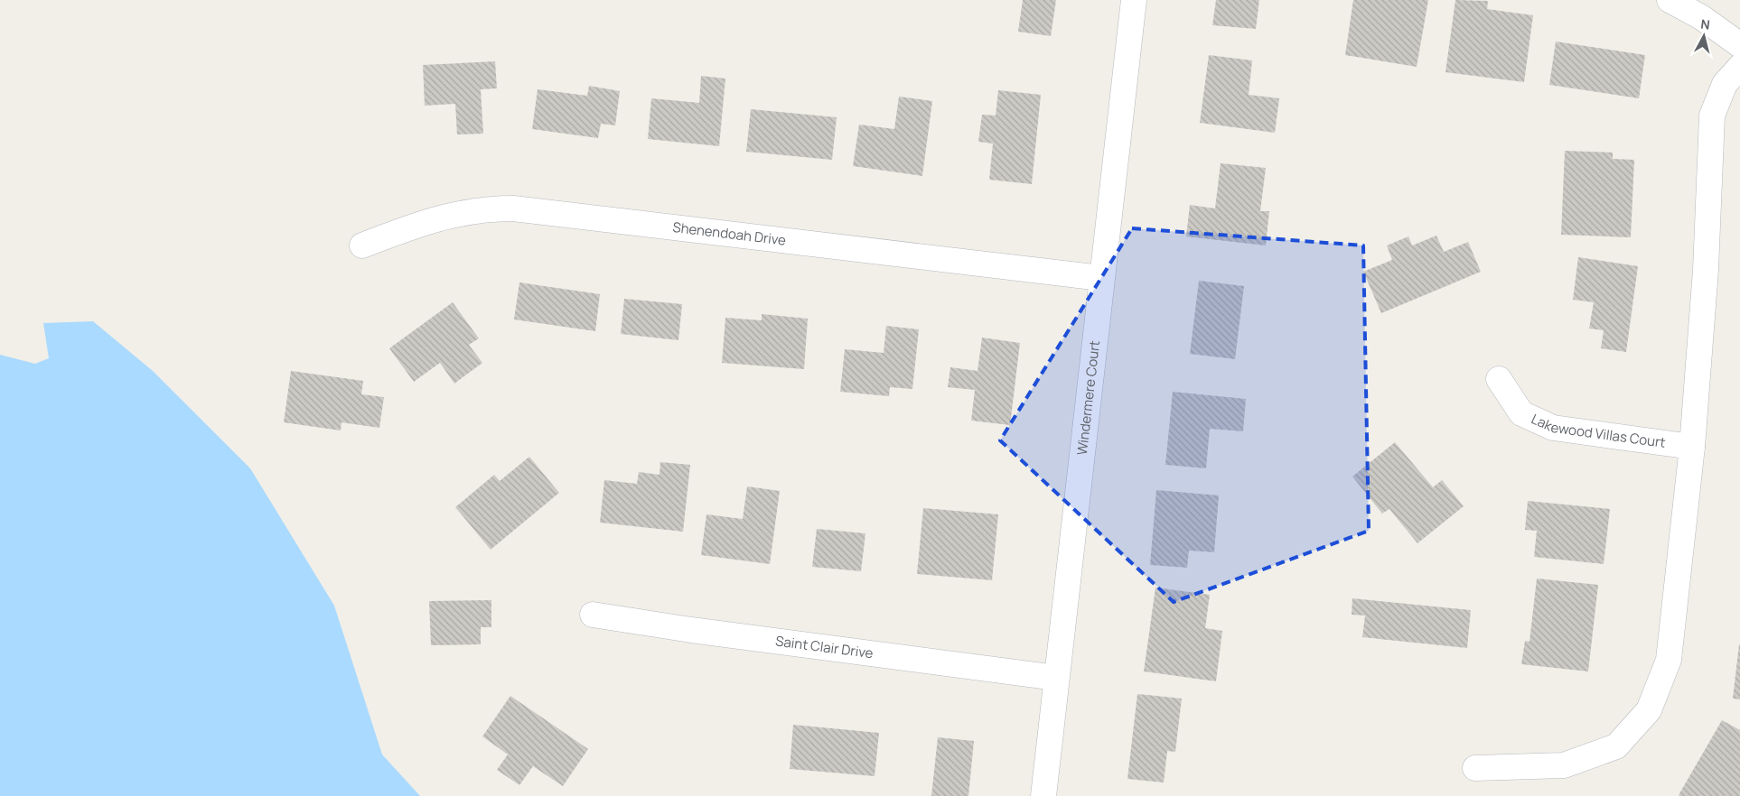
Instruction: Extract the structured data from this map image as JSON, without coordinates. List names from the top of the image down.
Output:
{
  "streets": {
    "street": [
      "Shenendoah Drive",
      "Windermere Court",
      "Lakewood Villas Court",
      "Saint Clair Drive"
    ]
  },
  "crossings": [
    ["Shenendoah Drive", "Windermere Court"],
    ["Windermere Court", "Saint Clair Drive"]
  ],
  "north": "top"
}
